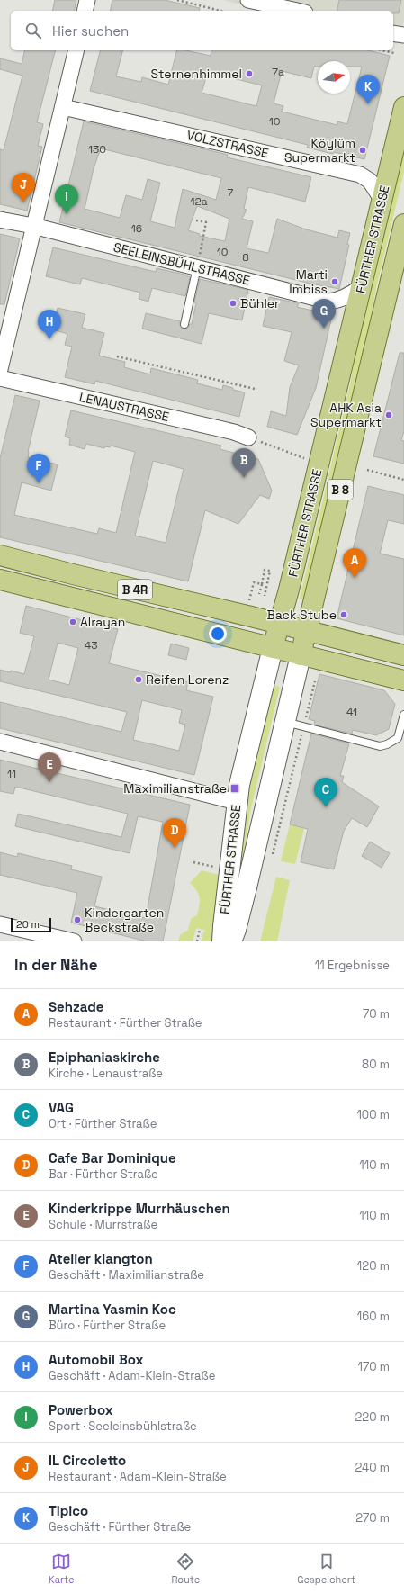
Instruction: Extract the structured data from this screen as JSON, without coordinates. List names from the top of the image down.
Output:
{
  "streets": {
    "main road": ["FÜRTHER STRASSE", "B 8", "B 4R"],
    "street": ["VOLZSTRASSE", "SEELEINSBÜHLSTRASSE", "LENAUSTRASSE"]
  },
  "crossings": [
    ["VOLZSTRASSE", "FÜRTHER STRASSE"],
    ["FÜRTHER STRASSE", "SEELEINSBÜHLSTRASSE"],
    ["FÜRTHER STRASSE", "B 4R"]
  ],
  "places": {
    "other": [
      "Sternenhimmel",
      "Köylüm Supermarkt",
      "Marti Imbiss",
      "Bühler",
      "AHK Asia Supermarkt",
      "Back Stube",
      "Alrayan",
      "Reifen Lorenz",
      "Kindergarten Beckstraße"
    ],
    "transit": ["Maximilianstraße"]
  },
  "house_numbers": [
    "7a",
    "10",
    "130",
    "7",
    "12a",
    "16",
    "10",
    "8",
    "43",
    "41",
    "11"
  ],
  "scale_bar": "20 m",
  "north": "right",
  "page": {
    "search": "Hier suchen",
    "pins": [
      "K",
      "J",
      "I",
      "G",
      "H",
      "B",
      "F",
      "A",
      "E",
      "C",
      "D"
    ],
    "scale": "20 m",
    "heading": ["In der Nähe", "11 Ergebnisse"],
    "list": [
      {
        "mark": "A",
        "name": "Sehzade",
        "note": "Restaurant · Fürther Straße",
        "value": "70 m"
      },
      {
        "mark": "B",
        "name": "Epiphaniaskirche",
        "note": "Kirche · Lenaustraße",
        "value": "80 m"
      },
      {
        "mark": "C",
        "name": "VAG",
        "note": "Ort · Fürther Straße",
        "value": "100 m"
      },
      {
        "mark": "D",
        "name": "Cafe Bar Dominique",
        "note": "Bar · Fürther Straße",
        "value": "110 m"
      },
      {
        "mark": "E",
        "name": "Kinderkrippe Murrhäuschen",
        "note": "Schule · Murrstraße",
        "value": "110 m"
      },
      {
        "mark": "F",
        "name": "Atelier klangton",
        "note": "Geschäft · Maximilianstraße",
        "value": "120 m"
      },
      {
        "mark": "G",
        "name": "Martina Yasmin Koc",
        "note": "Büro · Fürther Straße",
        "value": "160 m"
      },
      {
        "mark": "H",
        "name": "Automobil Box",
        "note": "Geschäft · Adam-Klein-Straße",
        "value": "170 m"
      },
      {
        "mark": "I",
        "name": "Powerbox",
        "note": "Sport · Seeleinsbühlstraße",
        "value": "220 m"
      },
      {
        "mark": "J",
        "name": "IL Circoletto",
        "note": "Restaurant · Adam-Klein-Straße",
        "value": "240 m"
      },
      {
        "mark": "K",
        "name": "Tipico",
        "note": "Geschäft · Fürther Straße",
        "value": "270 m"
      }
    ],
    "nav": ["Karte", "Route", "Gespeichert"]
  }
}
